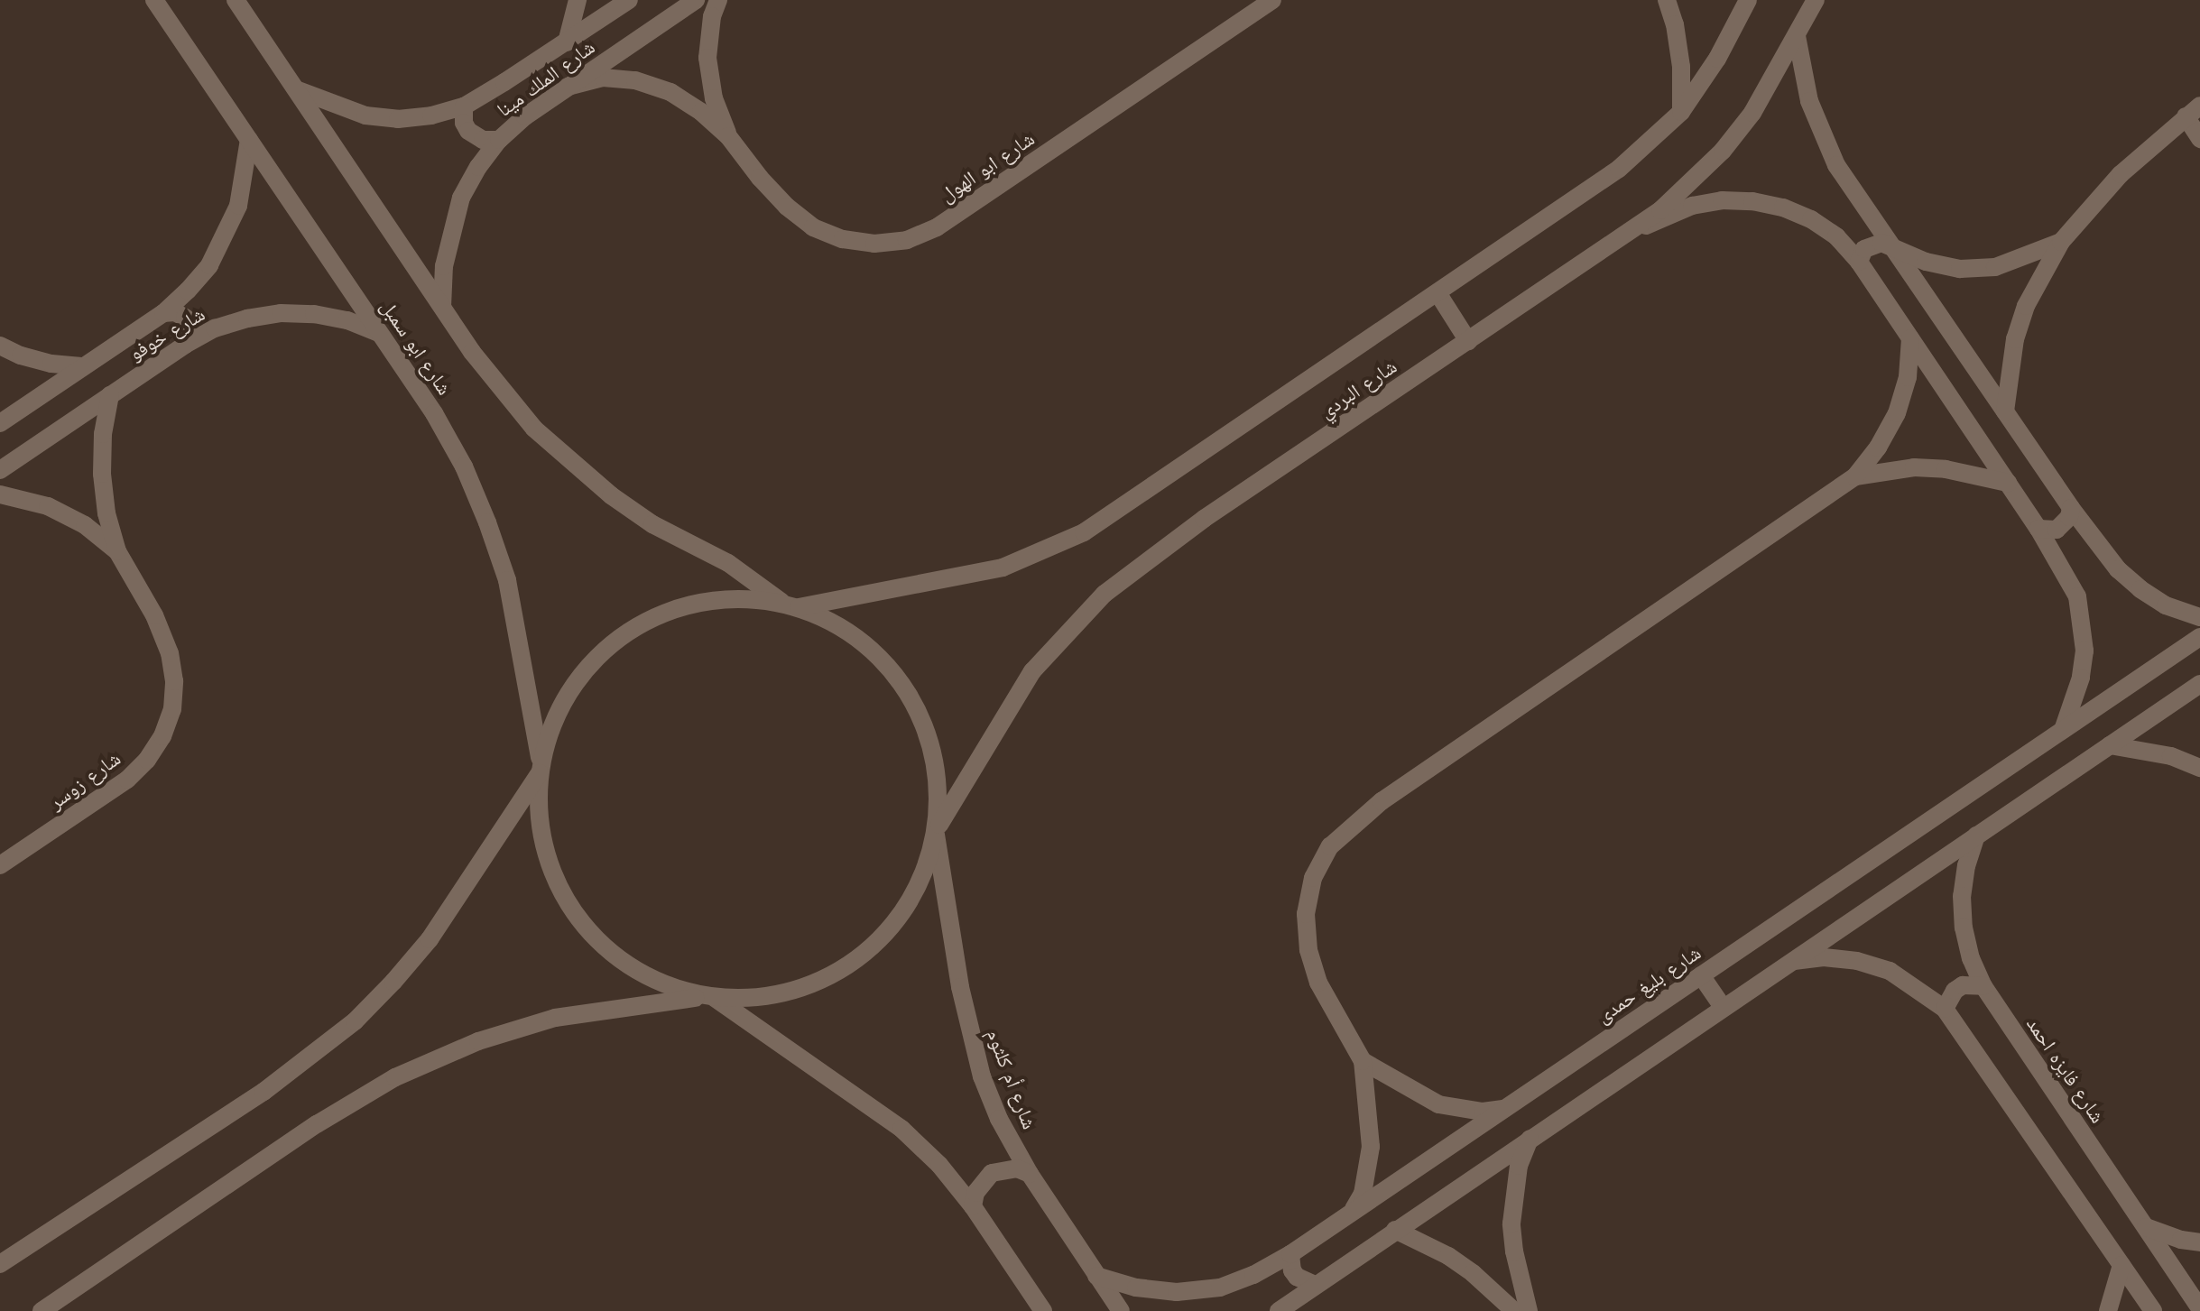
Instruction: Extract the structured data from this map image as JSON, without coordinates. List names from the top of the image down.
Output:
{
  "streets": {
    "street": [
      "شارع الملك مينا",
      "شارع ابو الهول",
      "شارع خوفو",
      "شارع ابو سمبل",
      "شارع البردي",
      "شارع زوسر",
      "شارع بليغ حمدى",
      "شارع فايزه احمد",
      "شارع أم كلثوم"
    ]
  },
  "crossings": [
    ["شارع الملك مينا", "شارع ابو الهول"],
    ["شارع خوفو", "شارع ابو سمبل"],
    ["شارع خوفو", "شارع زوسر"],
    ["شارع البردي", "شارع أم كلثوم"],
    ["شارع بليغ حمدى", "شارع أم كلثوم"]
  ]
}
